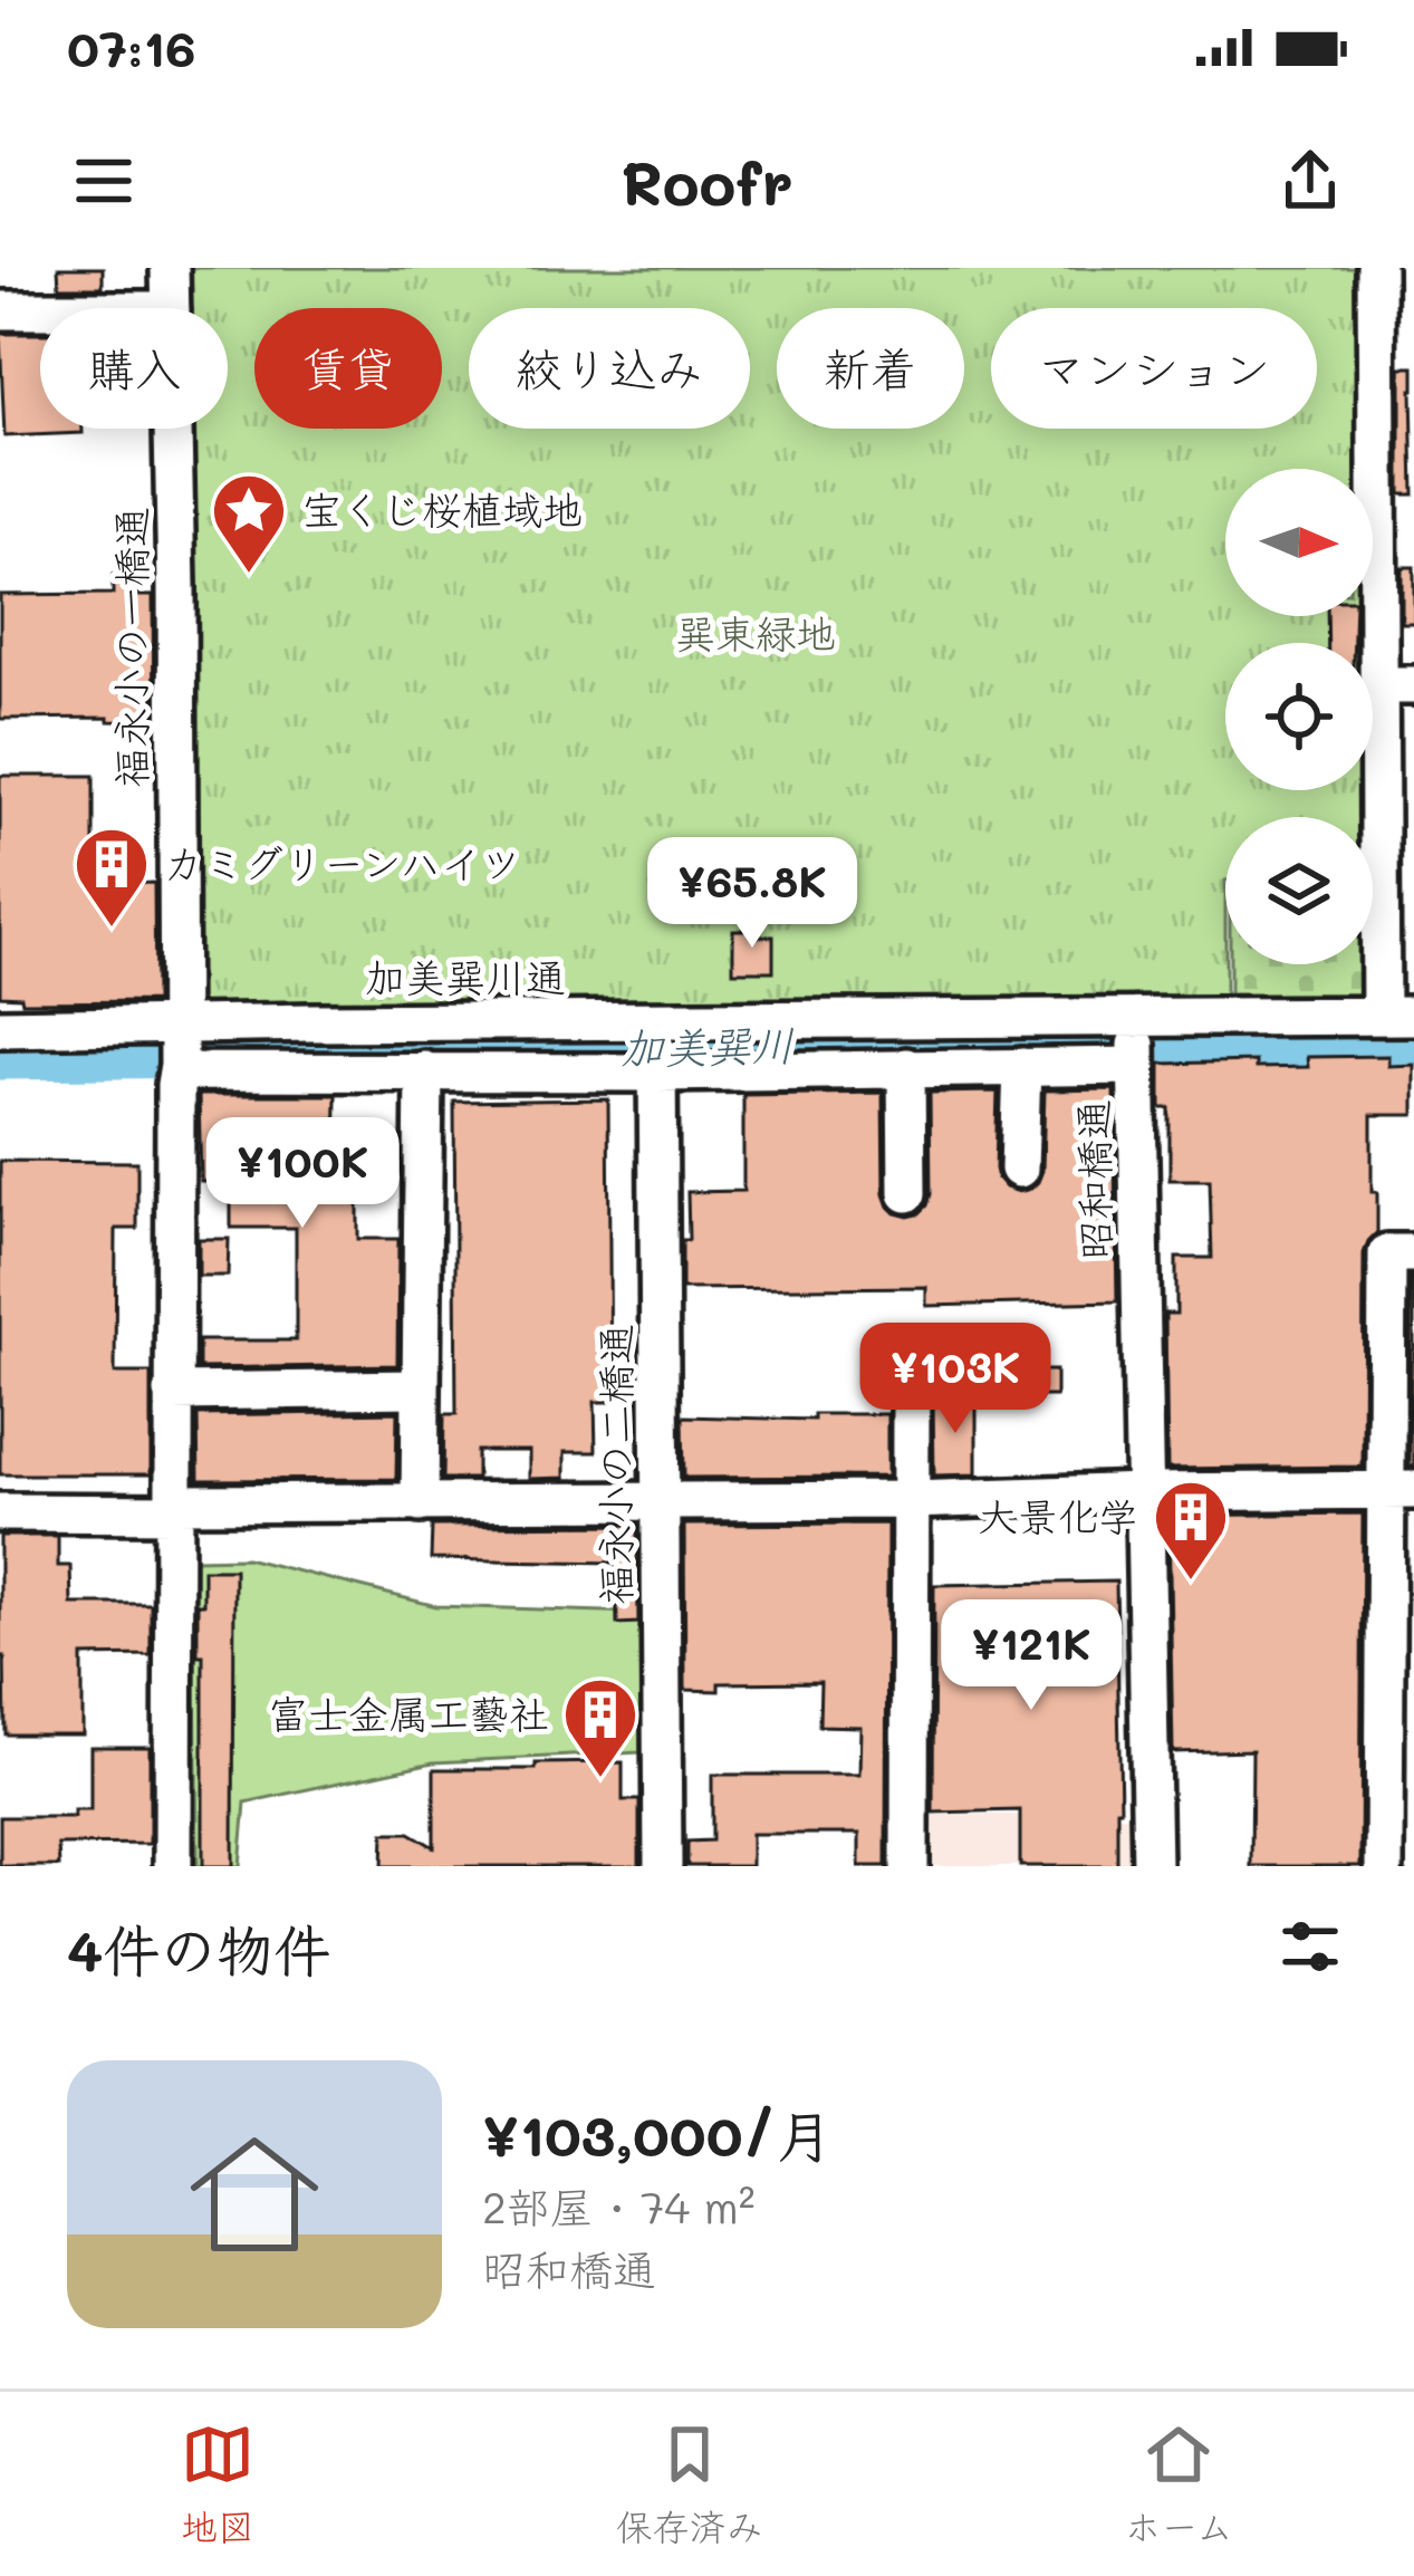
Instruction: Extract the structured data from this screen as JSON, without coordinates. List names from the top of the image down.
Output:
{
  "streets": {
    "street": [
      "福永小の一橋通",
      "加美巽川通",
      "昭和橋通",
      "福永小の二橋通"
    ]
  },
  "crossings": [
    ["福永小の一橋通", "加美巽川通"],
    ["加美巽川通", "昭和橋通"],
    ["加美巽川通", "福永小の二橋通"]
  ],
  "water": ["加美巽川"],
  "parks": ["巽東緑地"],
  "places": {
    "place": ["宝くじ桜植域地"],
    "building": ["カミグリーンハイツ", "大景化学", "富士金属工藝社"]
  },
  "north": "right",
  "page": {
    "status": "07:16",
    "header": "Roofr",
    "chip": [
      "購入",
      "賃貸",
      "絞り込み",
      "新着",
      "マンション"
    ],
    "price": [
      "¥65.8K",
      "¥100K",
      "¥103K",
      "¥121K"
    ],
    "heading": "4件の物件",
    "list": [
      {
        "name": "¥103,000/月",
        "note": "2部屋 · 74 m² · 昭和橋通"
      }
    ],
    "tabs": ["地図", "保存済み", "ホーム"]
  }
}
